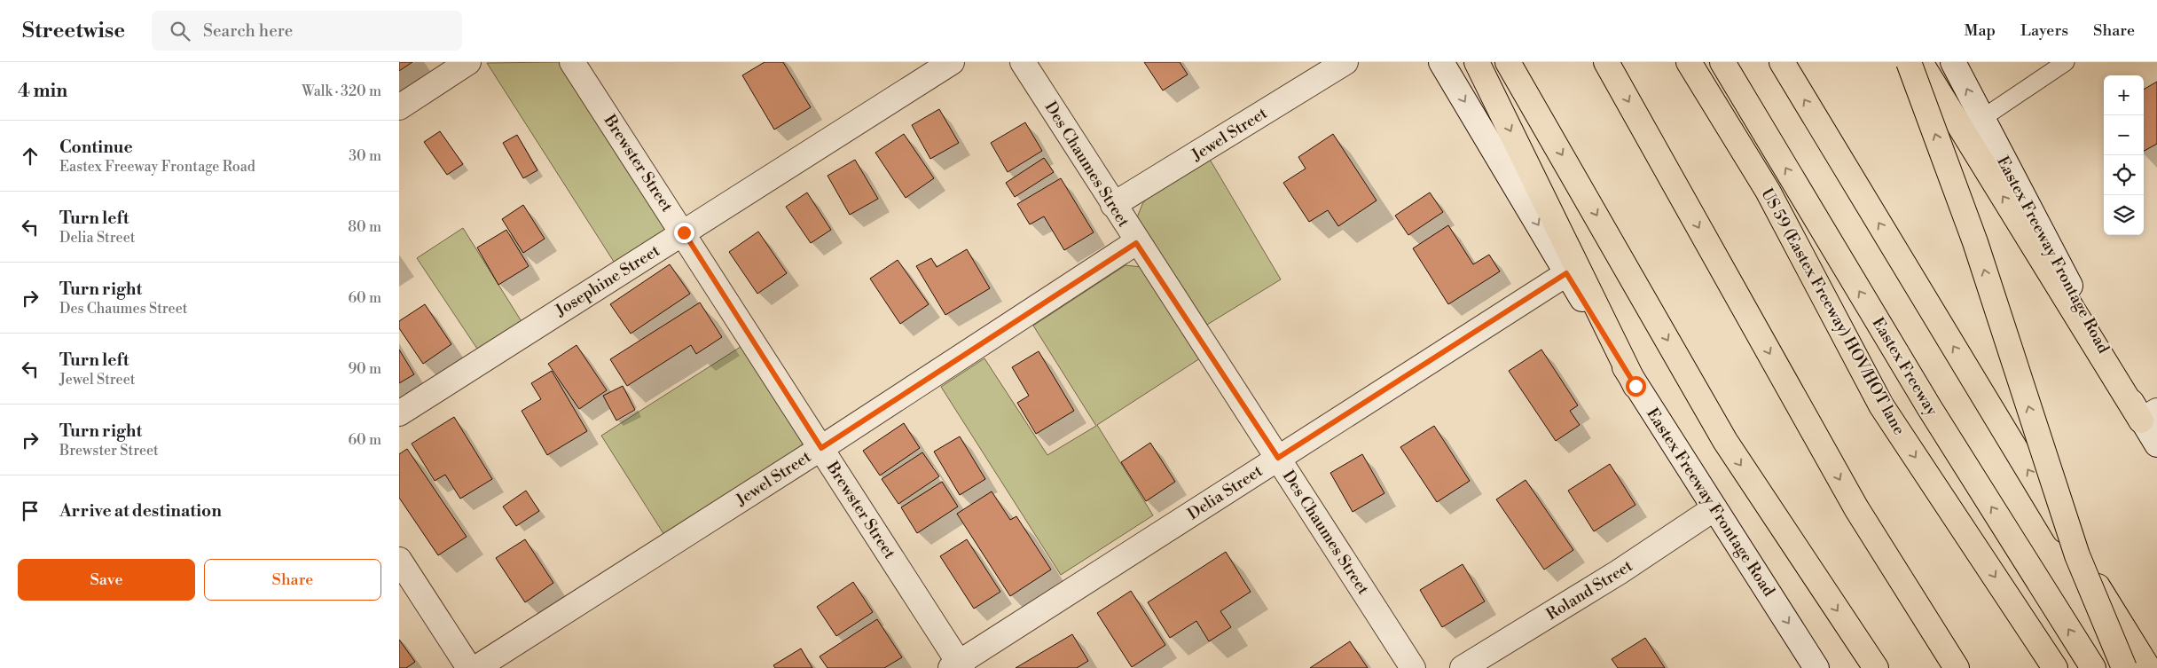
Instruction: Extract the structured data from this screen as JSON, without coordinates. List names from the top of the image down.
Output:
{
  "streets": {
    "highway": ["US 59 (Eastex Freeway) HOV/HOT lane", "Eastex Freeway"],
    "street": [
      "Jewel Street",
      "Brewster Street",
      "Des Chaumes Street",
      "Eastex Freeway Frontage Road",
      "Josephine Street",
      "Delia Street",
      "Roland Street"
    ]
  },
  "crossings": [
    ["Jewel Street", "Brewster Street"],
    ["Jewel Street", "Des Chaumes Street"],
    ["Brewster Street", "Josephine Street"],
    ["Brewster Street", "Delia Street"],
    ["Des Chaumes Street", "Delia Street"],
    ["Eastex Freeway Frontage Road", "Delia Street"],
    ["Eastex Freeway Frontage Road", "Roland Street"]
  ],
  "page": {
    "header": "Streetwise",
    "search": "Search here",
    "nav": ["Map", "Layers", "Share"],
    "heading": ["4 min", "Walk · 320 m"],
    "map_buttons": ["+", "−"],
    "list": [
      ["Continue", "Eastex Freeway Frontage Road", "30 m"],
      ["Turn left", "Delia Street", "80 m"],
      ["Turn right", "Des Chaumes Street", "60 m"],
      ["Turn left", "Jewel Street", "90 m"],
      ["Turn right", "Brewster Street", "60 m"],
      "Arrive at destination"
    ],
    "buttons": ["Save", "Share"]
  }
}
